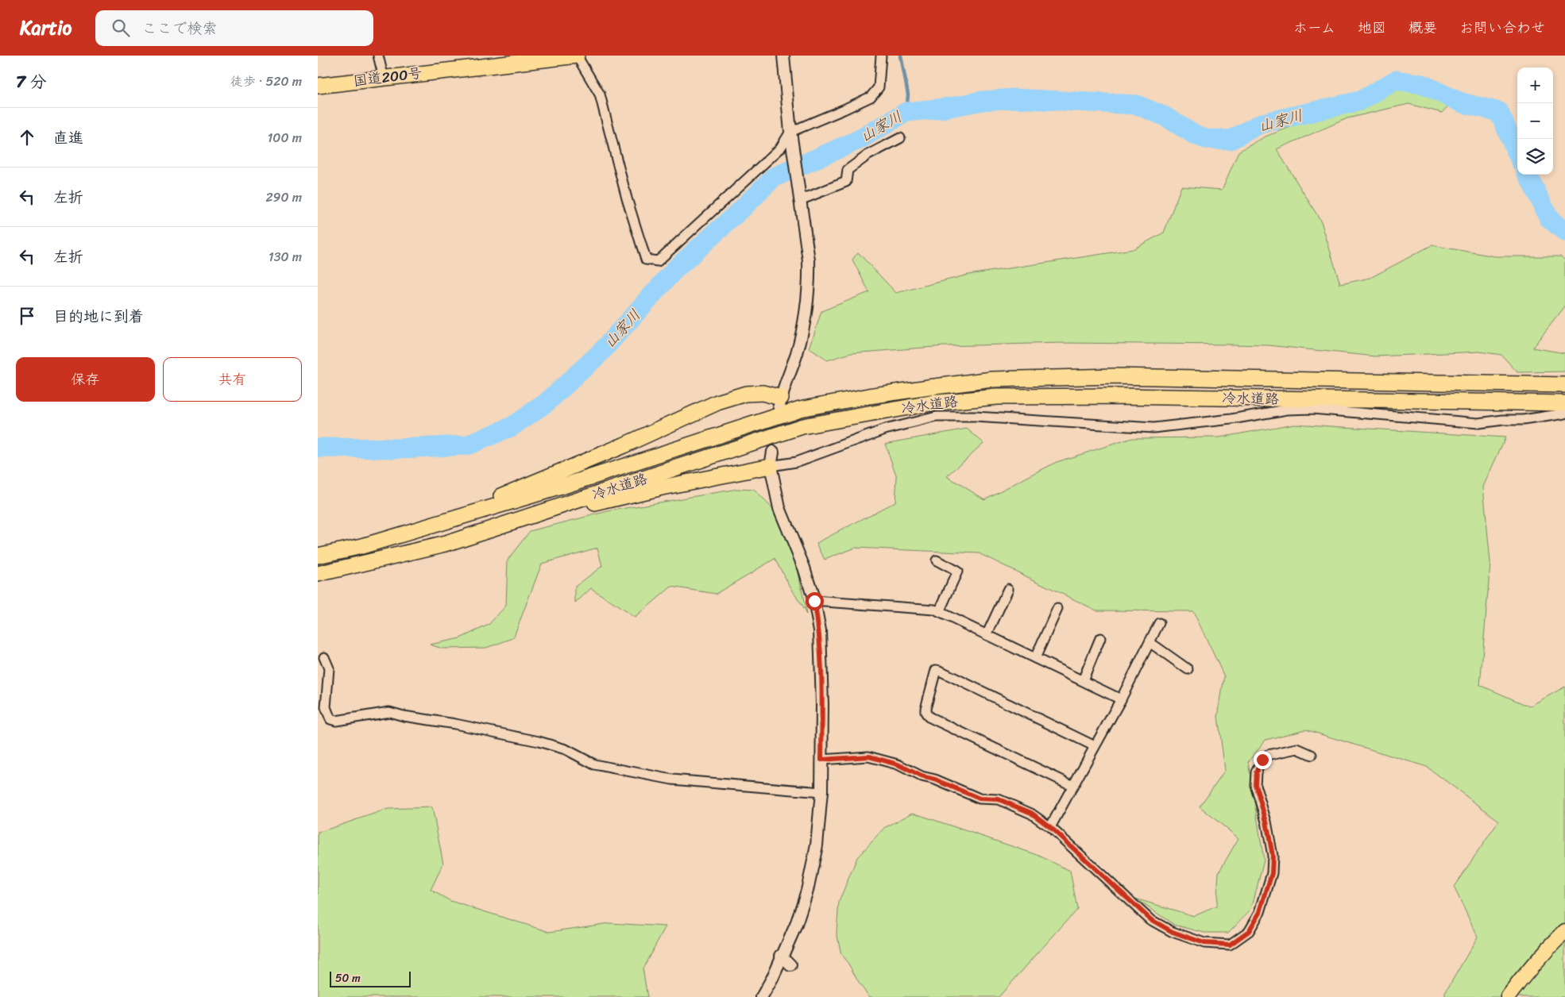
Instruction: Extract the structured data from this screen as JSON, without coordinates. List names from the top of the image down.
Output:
{
  "streets": {
    "highway": ["国道200号", "冷水道路"]
  },
  "water": ["山家川"],
  "scale_bar": "50 m",
  "page": {
    "header": "Kartio",
    "search": "ここで検索",
    "nav": [
      "ホーム",
      "地図",
      "概要",
      "お問い合わせ"
    ],
    "heading": ["7 分", "徒歩 · 520 m"],
    "map_buttons": ["+", "−"],
    "list": [
      ["直進", "100 m"],
      ["左折", "290 m"],
      ["左折", "130 m"],
      "目的地に到着"
    ],
    "buttons": ["保存", "共有"],
    "scale": "50 m"
  }
}
